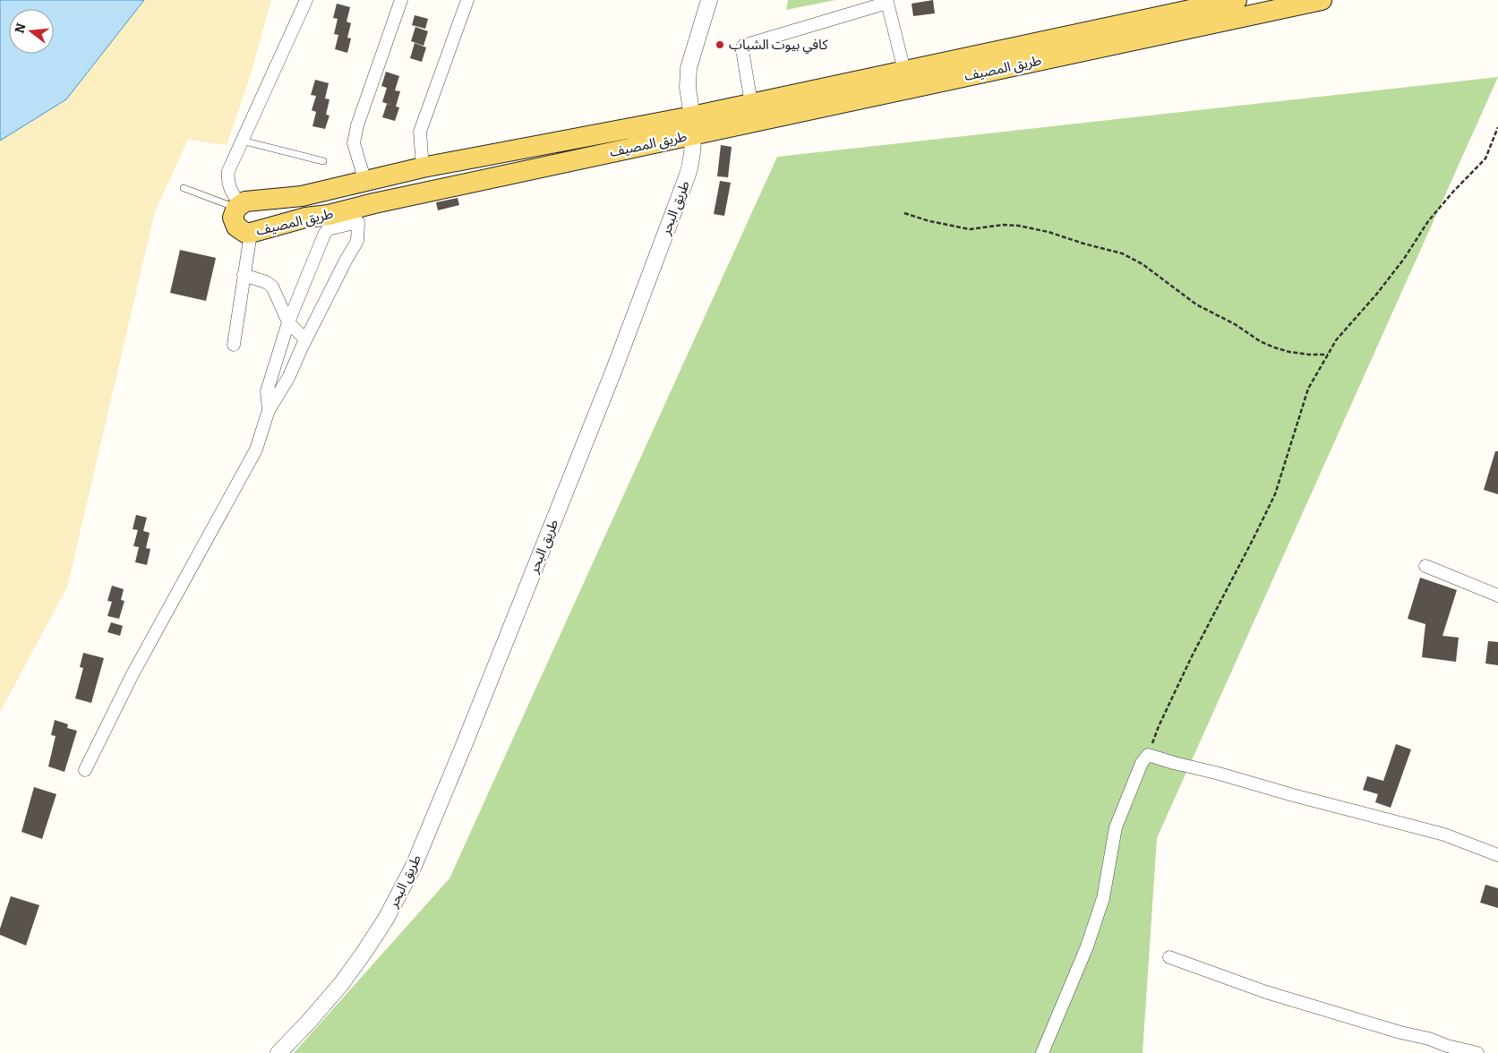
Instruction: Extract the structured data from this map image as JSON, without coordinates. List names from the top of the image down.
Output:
{
  "streets": {
    "main road": ["طريق المصيف"],
    "street": ["طريق البحر"]
  },
  "crossings": [
    ["طريق المصيف", "طريق البحر"]
  ],
  "places": ["كافي بيوت الشباب"],
  "north": "left"
}
